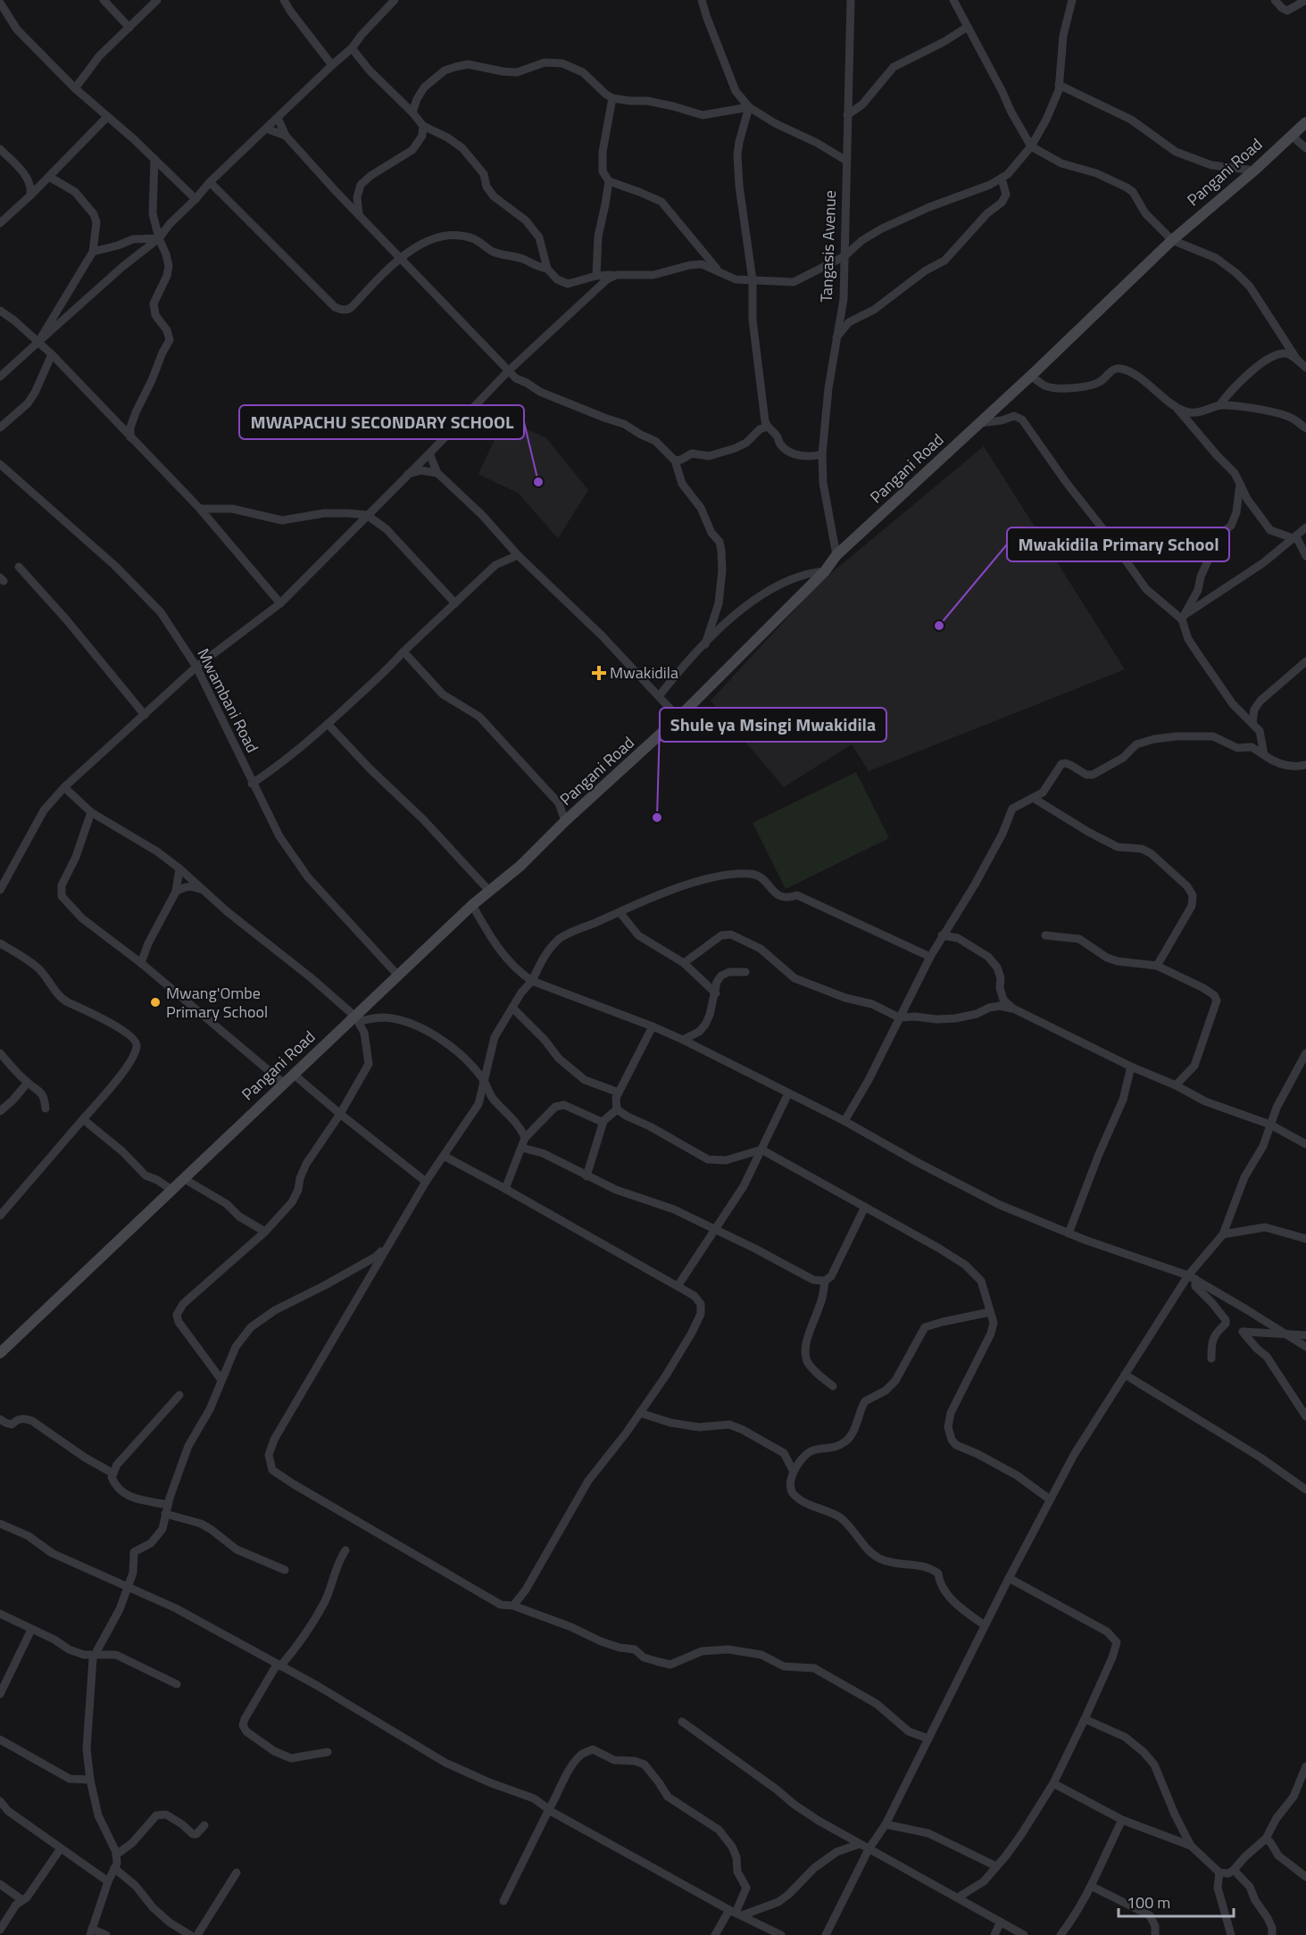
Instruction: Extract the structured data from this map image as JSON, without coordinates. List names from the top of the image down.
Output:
{
  "streets": {
    "main road": ["Pangani Road"],
    "street": ["Tangasis Avenue", "Mwambani Road"]
  },
  "crossings": [
    ["Pangani Road", "Tangasis Avenue"],
    ["Pangani Road", "Mwambani Road"]
  ],
  "places": {
    "other": [
      "MWAPACHU SECONDARY SCHOOL",
      "Mwakidila Primary School",
      "Shule ya Msingi Mwakidila",
      "Mwang'Ombe Primary School"
    ],
    "health": ["Mwakidila"]
  },
  "scale_bar": "100 m"
}
